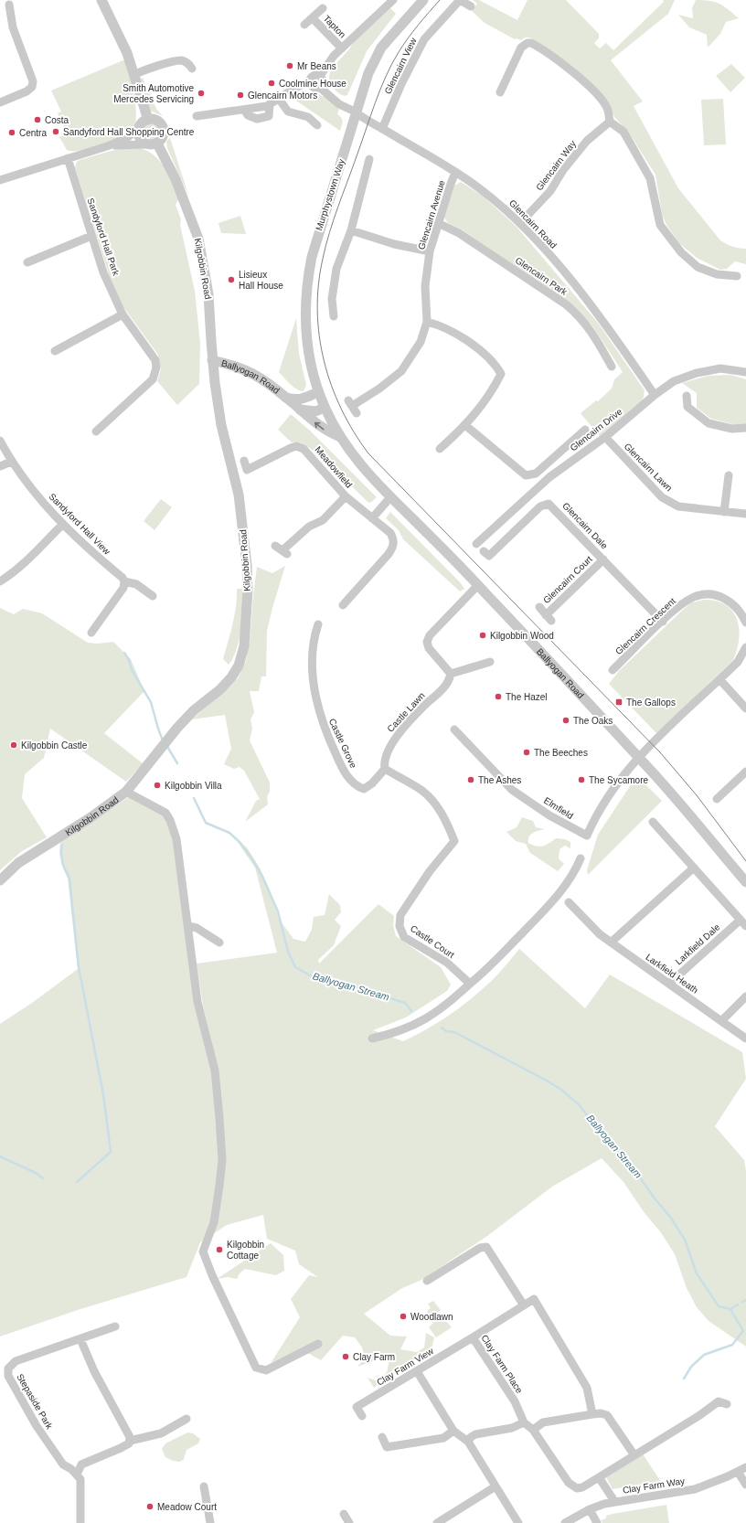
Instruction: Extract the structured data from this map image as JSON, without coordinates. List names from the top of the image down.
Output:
{
  "streets": {
    "street": [
      "Tapton",
      "Glencairn View",
      "Glencairn Way",
      "Murphystown Way",
      "Glencairn Avenue",
      "Glencairn Road",
      "Sandyford Hall Park",
      "Kilgobbin Road",
      "Glencairn Park",
      "Ballyogan Road",
      "Glencairn Drive",
      "Meadowfield",
      "Glencairn Lawn",
      "Sandyford Hall View",
      "Glencairn Dale",
      "Glencairn Court",
      "Glencairn Crescent",
      "Castle Lawn",
      "Castle Grove",
      "Elmfield",
      "Castle Court",
      "Larkfield Dale",
      "Larkfield Heath",
      "Clay Farm Place",
      "Clay Farm View",
      "Stepaside Park",
      "Clay Farm Way"
    ]
  },
  "crossings": [
    ["Glencairn View", "Glencairn Road"],
    ["Glencairn Way", "Glencairn Road"],
    ["Murphystown Way", "Glencairn Road"],
    ["Murphystown Way", "Ballyogan Road"],
    ["Glencairn Avenue", "Glencairn Road"],
    ["Glencairn Avenue", "Glencairn Park"],
    ["Glencairn Road", "Glencairn Drive"],
    ["Kilgobbin Road", "Ballyogan Road"],
    ["Glencairn Drive", "Glencairn Lawn"],
    ["Glencairn Dale", "Glencairn Court"],
    ["Glencairn Dale", "Glencairn Crescent"],
    ["Castle Lawn", "Castle Grove"],
    ["Castle Lawn", "Castle Court"],
    ["Castle Grove", "Castle Court"],
    ["Larkfield Dale", "Larkfield Heath"],
    ["Clay Farm Place", "Clay Farm View"]
  ],
  "water": ["Ballyogan Stream"],
  "places": {
    "other": [
      "Mr Beans",
      "Coolmine House",
      "Smith Automotive Mercedes Servicing",
      "Glencairn Motors",
      "Costa",
      "Sandyford Hall Shopping Centre",
      "Centra",
      "Lisieux Hall House",
      "Kilgobbin Wood",
      "The Hazel",
      "The Oaks",
      "Kilgobbin Castle",
      "The Beeches",
      "The Ashes",
      "The Sycamore",
      "Kilgobbin Villa",
      "Kilgobbin Cottage",
      "Woodlawn",
      "Clay Farm",
      "Meadow Court"
    ],
    "transit": ["The Gallops"]
  }
}
